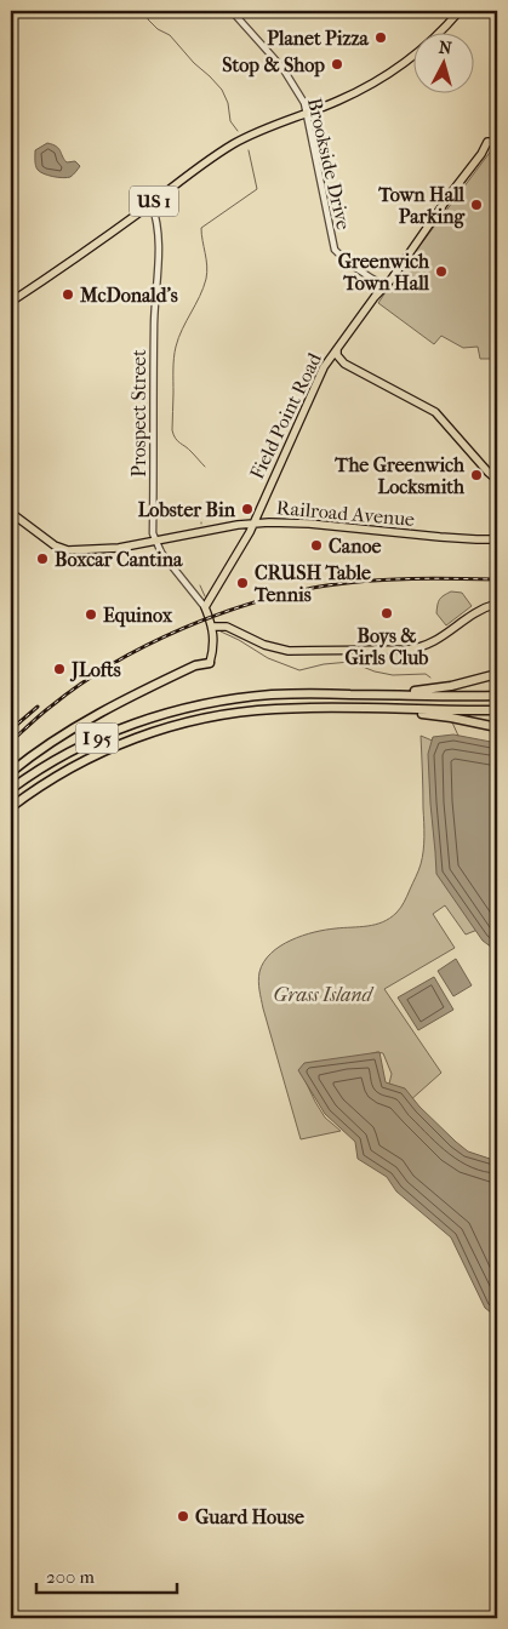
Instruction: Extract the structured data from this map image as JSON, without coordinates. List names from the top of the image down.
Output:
{
  "streets": {
    "highway": ["I 95"],
    "main road": ["US 1", "Field Point Road", "Railroad Avenue"],
    "street": ["Brookside Drive", "Prospect Street"]
  },
  "crossings": [
    ["Brookside Drive", "US 1"],
    ["Brookside Drive", "Field Point Road"],
    ["US 1", "Prospect Street"],
    ["Prospect Street", "Field Point Road"],
    ["Prospect Street", "Railroad Avenue"],
    ["Field Point Road", "Railroad Avenue"]
  ],
  "parks": ["Grass Island"],
  "places": [
    "Planet Pizza",
    "Stop & Shop",
    "Town Hall Parking",
    "Greenwich Town Hall",
    "McDonald's",
    "The Greenwich Locksmith",
    "Lobster Bin",
    "Canoe",
    "Boxcar Cantina",
    "CRUSH Table Tennis",
    "Boys & Girls Club",
    "Equinox",
    "JLofts",
    "Guard House"
  ],
  "scale_bar": "200 m",
  "north": "top"
}
